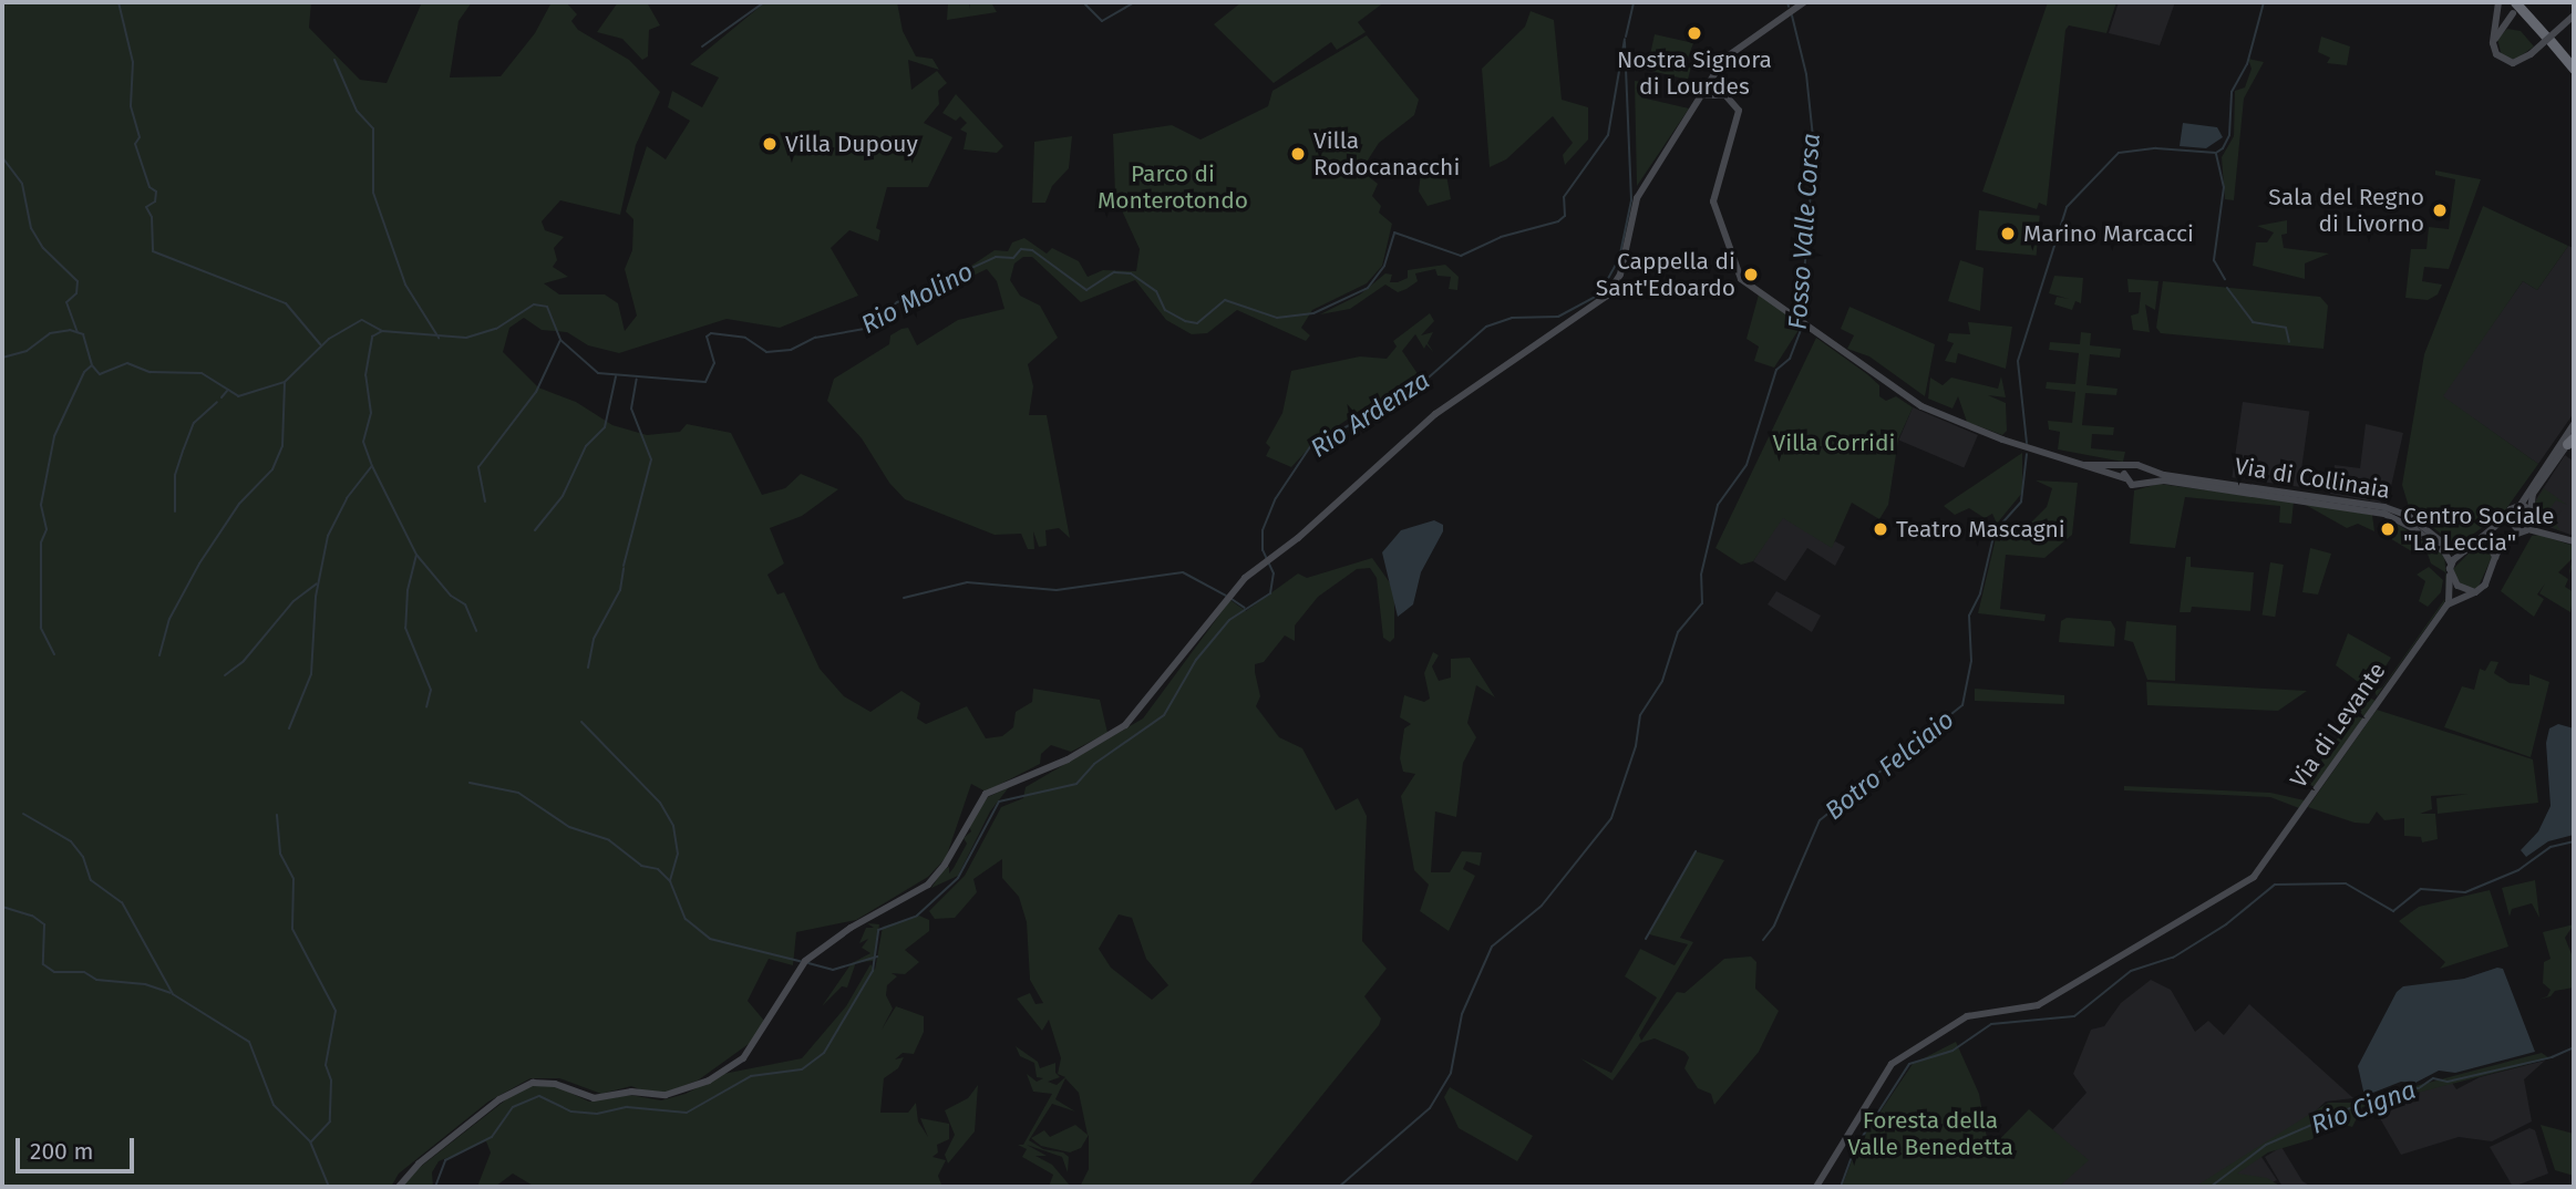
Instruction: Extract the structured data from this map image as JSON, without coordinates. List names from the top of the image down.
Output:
{
  "streets": {
    "main road": ["Via di Collinaia", "Via di Levante"]
  },
  "water": [
    "Fosso Valle Corsa",
    "Rio Molino",
    "Rio Ardenza",
    "Botro Felciaio",
    "Rio Cigna"
  ],
  "parks": ["Parco di Monterotondo", "Villa Corridi", "Foresta della Valle Benedetta"],
  "places": [
    "Nostra Signora di Lourdes",
    "Villa Dupouy",
    "Villa Rodocanacchi",
    "Sala del Regno di Livorno",
    "Marino Marcacci",
    "Cappella di Sant'Edoardo",
    "Teatro Mascagni",
    "Centro Sociale \"La Leccia\""
  ],
  "scale_bar": "200 m"
}
